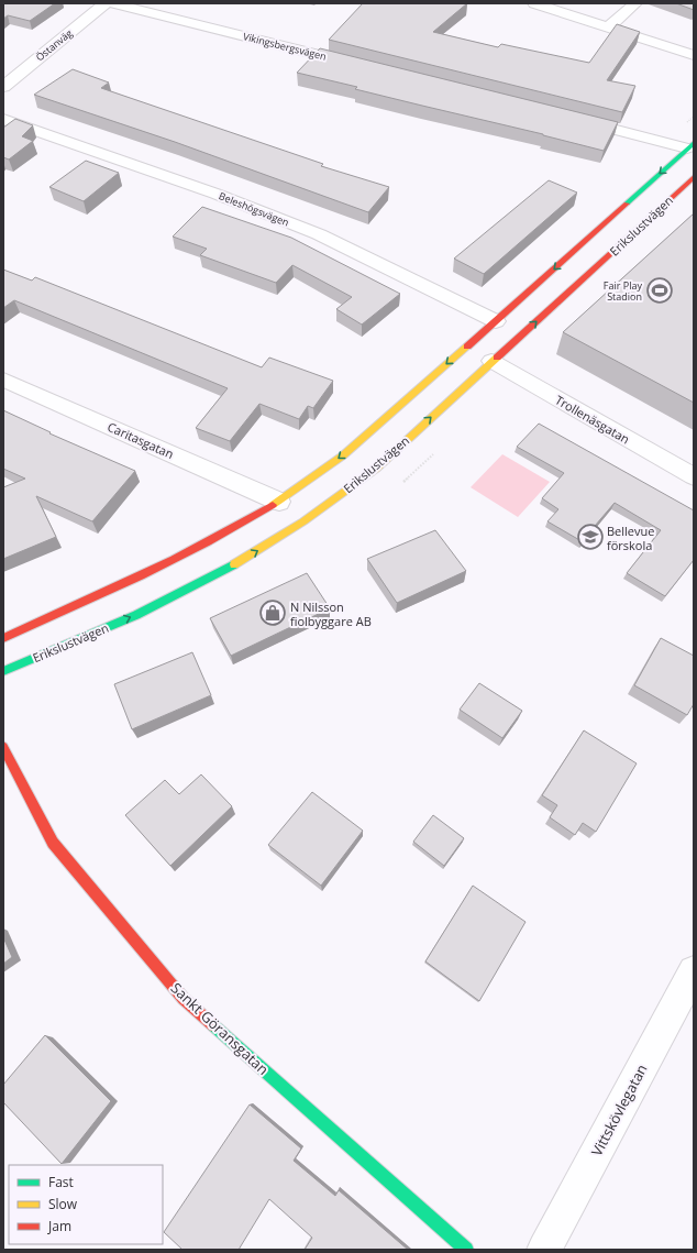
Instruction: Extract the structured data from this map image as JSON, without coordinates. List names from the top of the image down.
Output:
{
  "streets": {
    "street": [
      "Östanväg",
      "Vikingsbergsvägen",
      "Beleshögsvägen",
      "Erikslustvägen",
      "Trollenäsgatan",
      "Caritasgatan",
      "Sankt Göransgatan",
      "Vittskövlegatan"
    ]
  },
  "crossings": [
    ["Beleshögsvägen", "Erikslustvägen"],
    ["Erikslustvägen", "Trollenäsgatan"],
    ["Erikslustvägen", "Caritasgatan"]
  ],
  "places": {
    "sports": ["Fair Play Stadion"],
    "school or university": ["Bellevue förskola"],
    "shop": ["N Nilsson fiolbyggare AB"]
  },
  "legend": ["Fast", "Slow", "Jam"]
}
